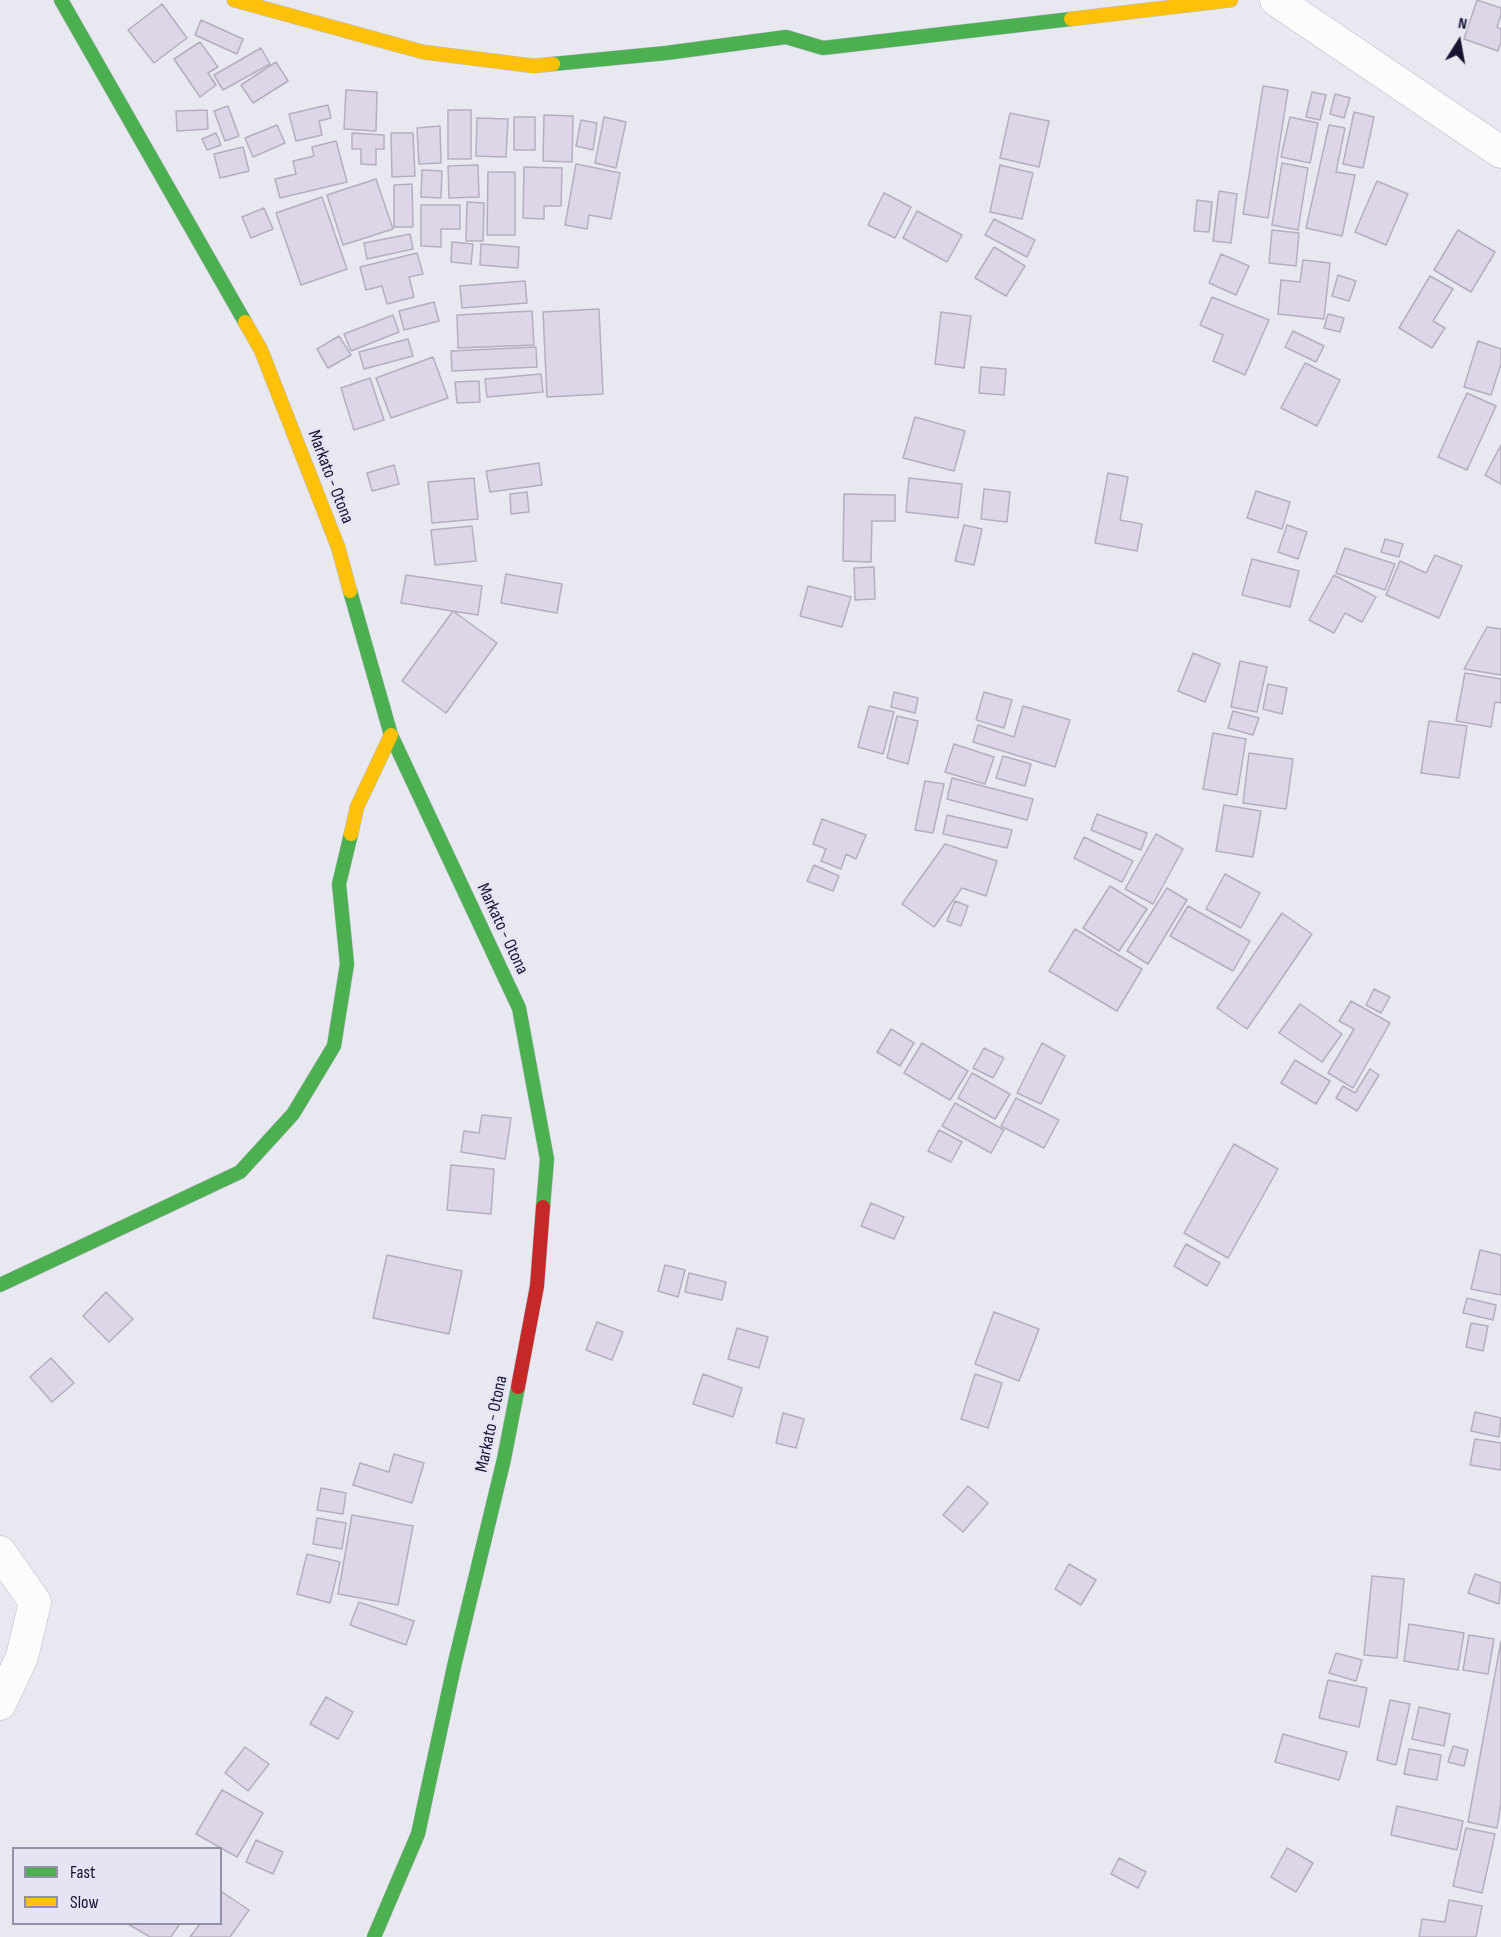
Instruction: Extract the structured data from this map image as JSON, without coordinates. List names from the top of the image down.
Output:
{
  "streets": {
    "main road": ["Markato - Otona"]
  },
  "legend": ["Fast", "Slow"],
  "north": "top"
}
